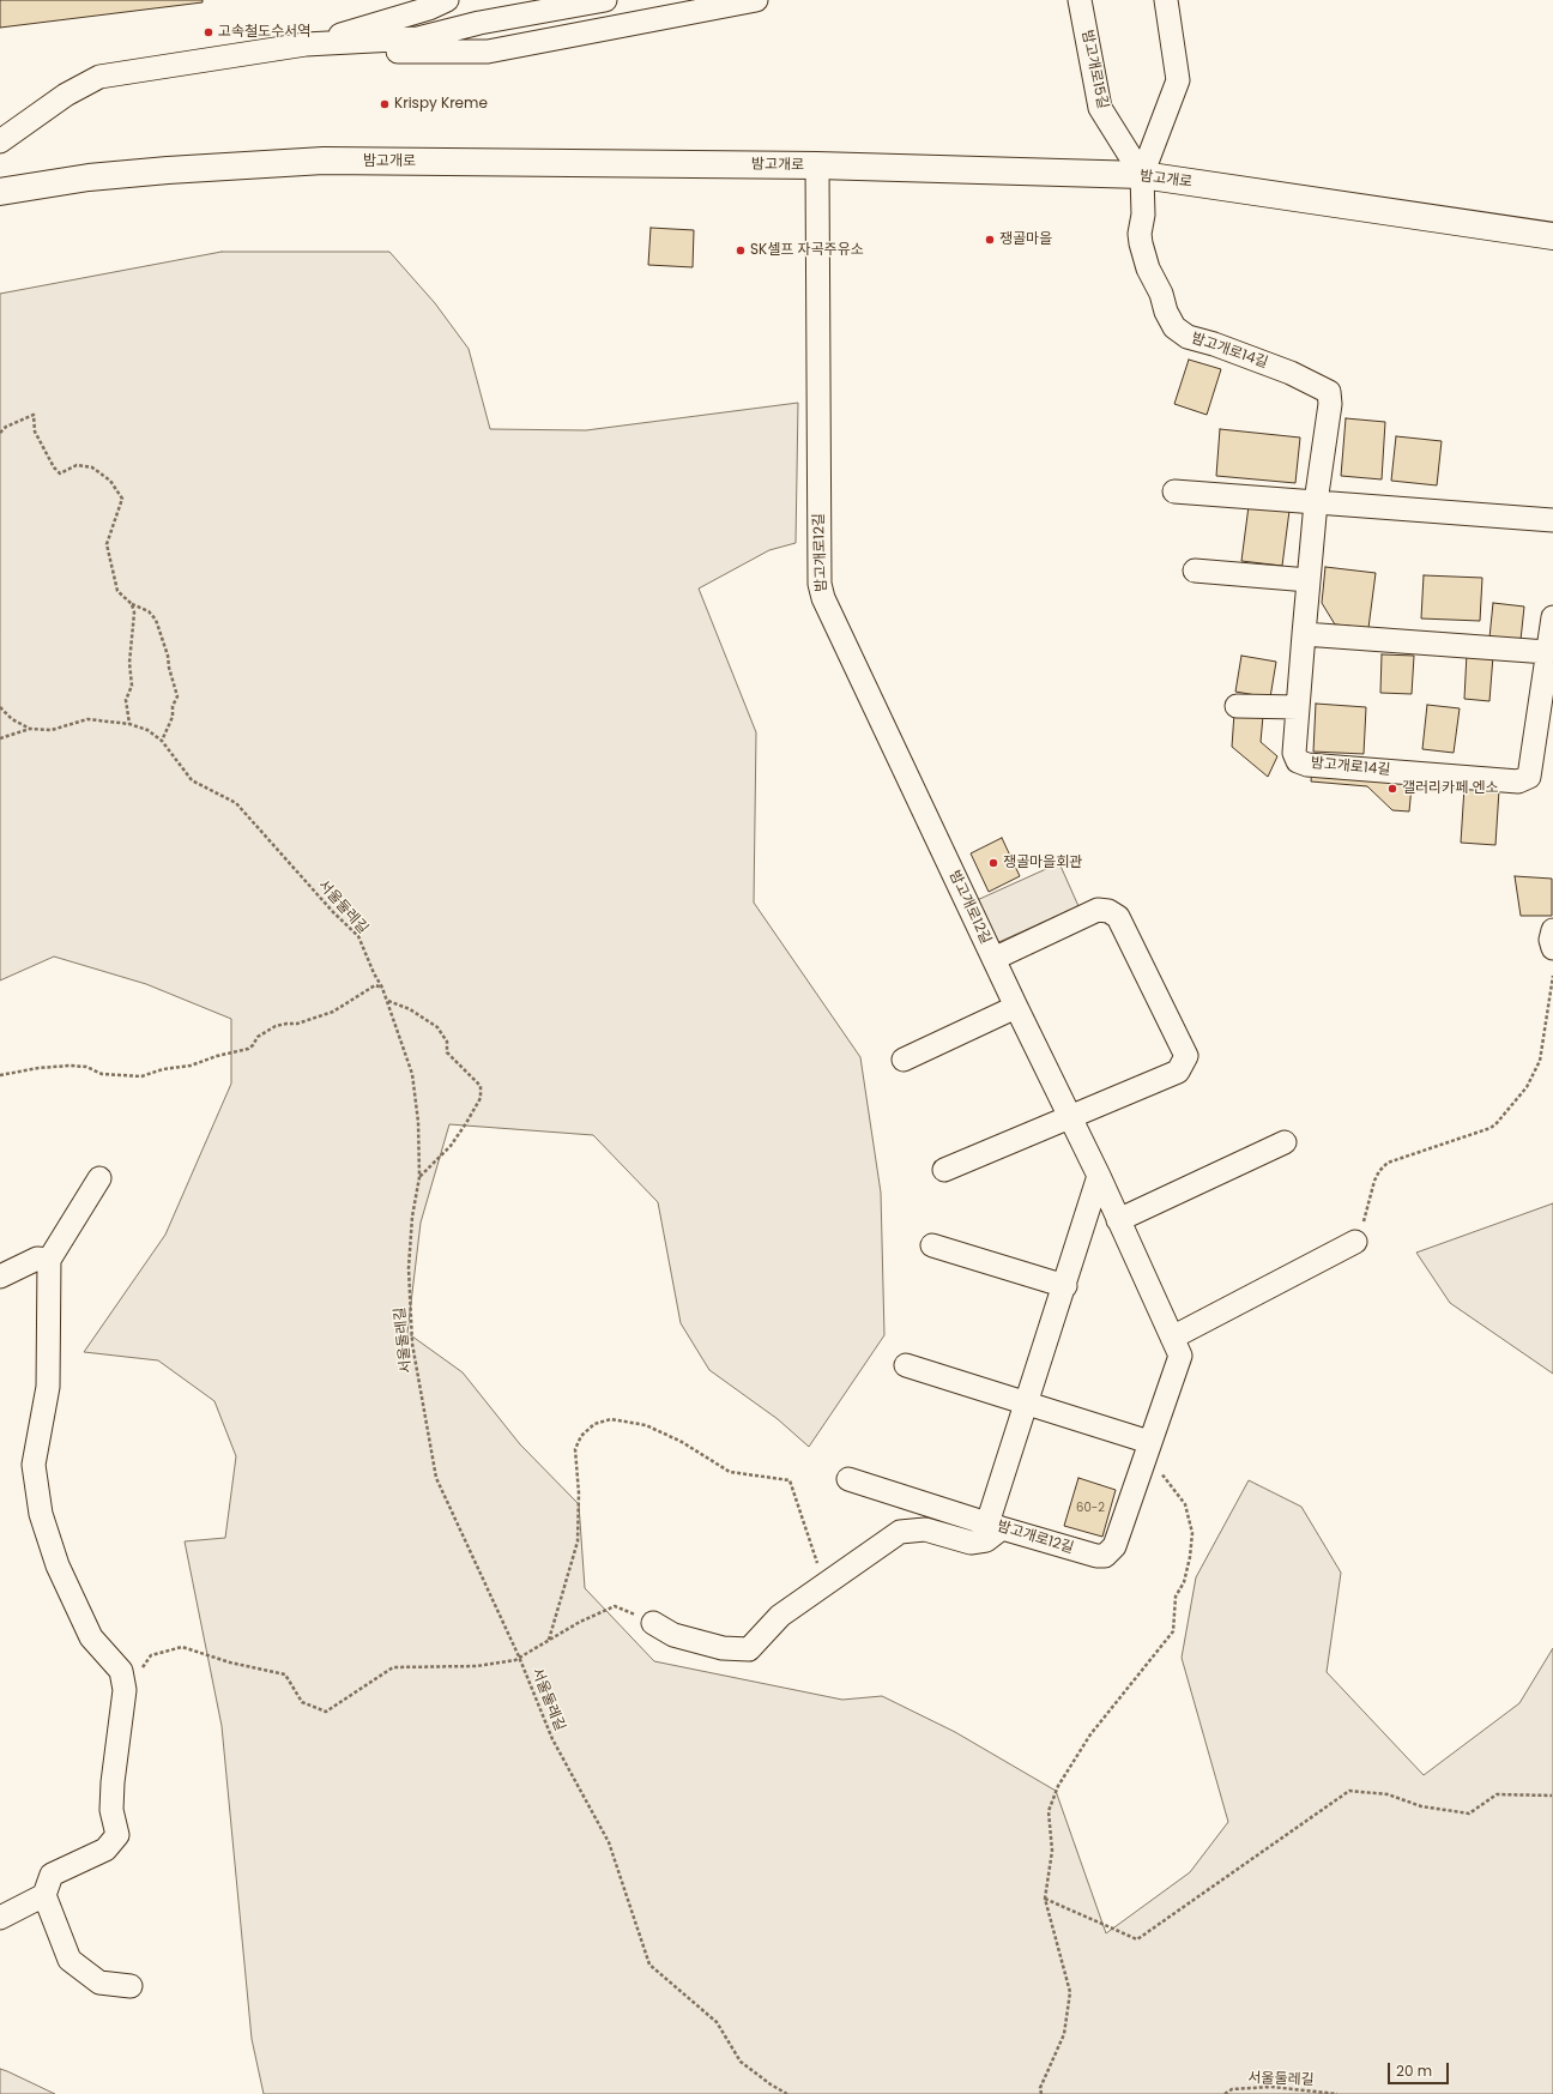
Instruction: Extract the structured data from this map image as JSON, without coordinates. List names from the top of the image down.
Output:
{
  "streets": {
    "main road": ["밤고개로"],
    "street": ["밤고개로15길", "밤고개로14길", "밤고개로12길"],
    "path": ["서울둘레길"]
  },
  "crossings": [
    ["밤고개로15길", "밤고개로"],
    ["밤고개로15길", "밤고개로14길"],
    ["밤고개로", "밤고개로14길"],
    ["밤고개로", "밤고개로12길"]
  ],
  "places": [
    "고속철도수서역",
    "Krispy Kreme",
    "쟁골마을",
    "SK셀프 자곡주유소",
    "갤러리카페 엔소",
    "쟁골마을회관"
  ],
  "house_numbers": ["60-2"],
  "scale_bar": "20 m"
}
